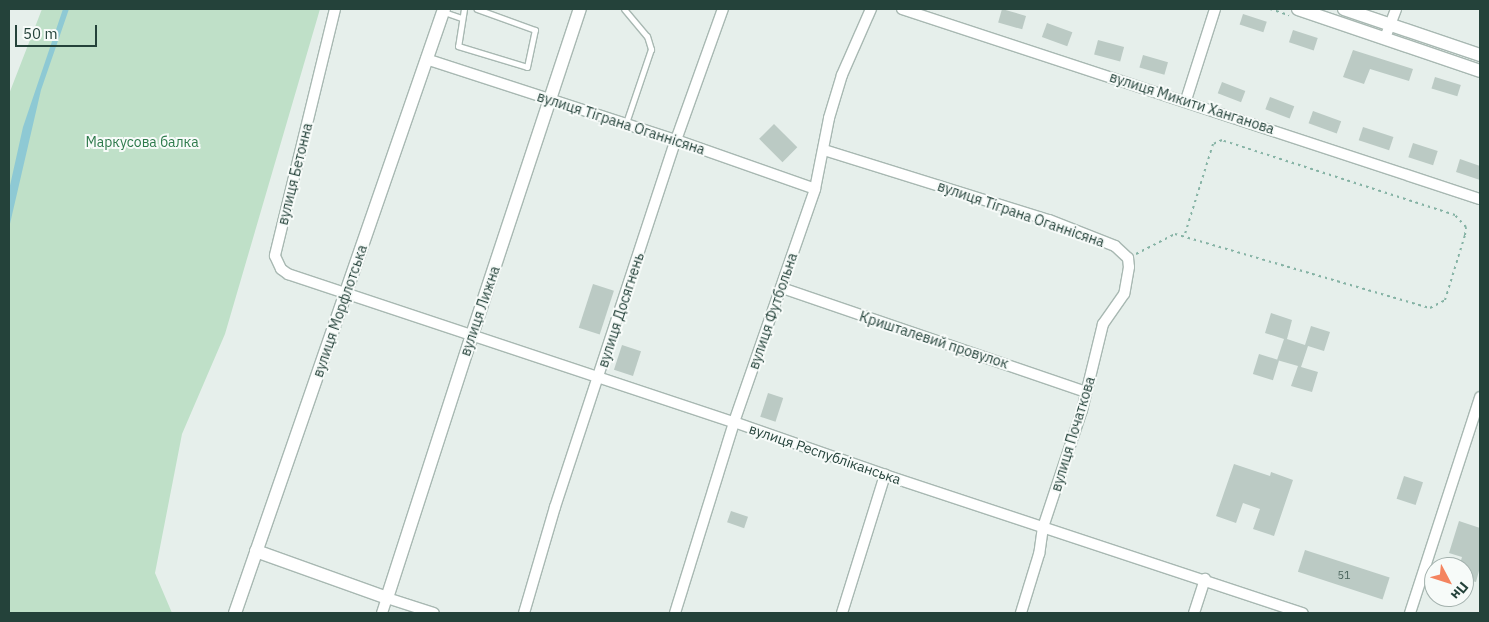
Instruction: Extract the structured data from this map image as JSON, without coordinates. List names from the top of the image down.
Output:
{
  "streets": {
    "street": [
      "вулиця Микити Ханганова",
      "вулиця Тіграна Оганнісяна",
      "вулиця Бетонна",
      "вулиця Досягнень",
      "вулиця Морфлотська",
      "вулиця Лижна",
      "вулиця Футбольна",
      "Кришталевий провулок",
      "вулиця Початкова",
      "вулиця Республіканська"
    ]
  },
  "crossings": [
    ["вулиця Тіграна Оганнісяна", "вулиця Досягнень"],
    ["вулиця Тіграна Оганнісяна", "вулиця Морфлотська"],
    ["вулиця Тіграна Оганнісяна", "вулиця Лижна"],
    ["вулиця Тіграна Оганнісяна", "вулиця Футбольна"],
    ["вулиця Тіграна Оганнісяна", "вулиця Початкова"],
    ["вулиця Бетонна", "вулиця Морфлотська"],
    ["вулиця Бетонна", "вулиця Республіканська"],
    ["вулиця Досягнень", "вулиця Республіканська"],
    ["вулиця Морфлотська", "вулиця Республіканська"],
    ["вулиця Лижна", "вулиця Республіканська"],
    ["вулиця Футбольна", "Кришталевий провулок"],
    ["вулиця Футбольна", "вулиця Республіканська"],
    ["Кришталевий провулок", "вулиця Початкова"],
    ["вулиця Початкова", "вулиця Республіканська"]
  ],
  "parks": ["Маркусова балка"],
  "house_numbers": ["51"],
  "scale_bar": "50 m",
  "north": "bottom right"
}
